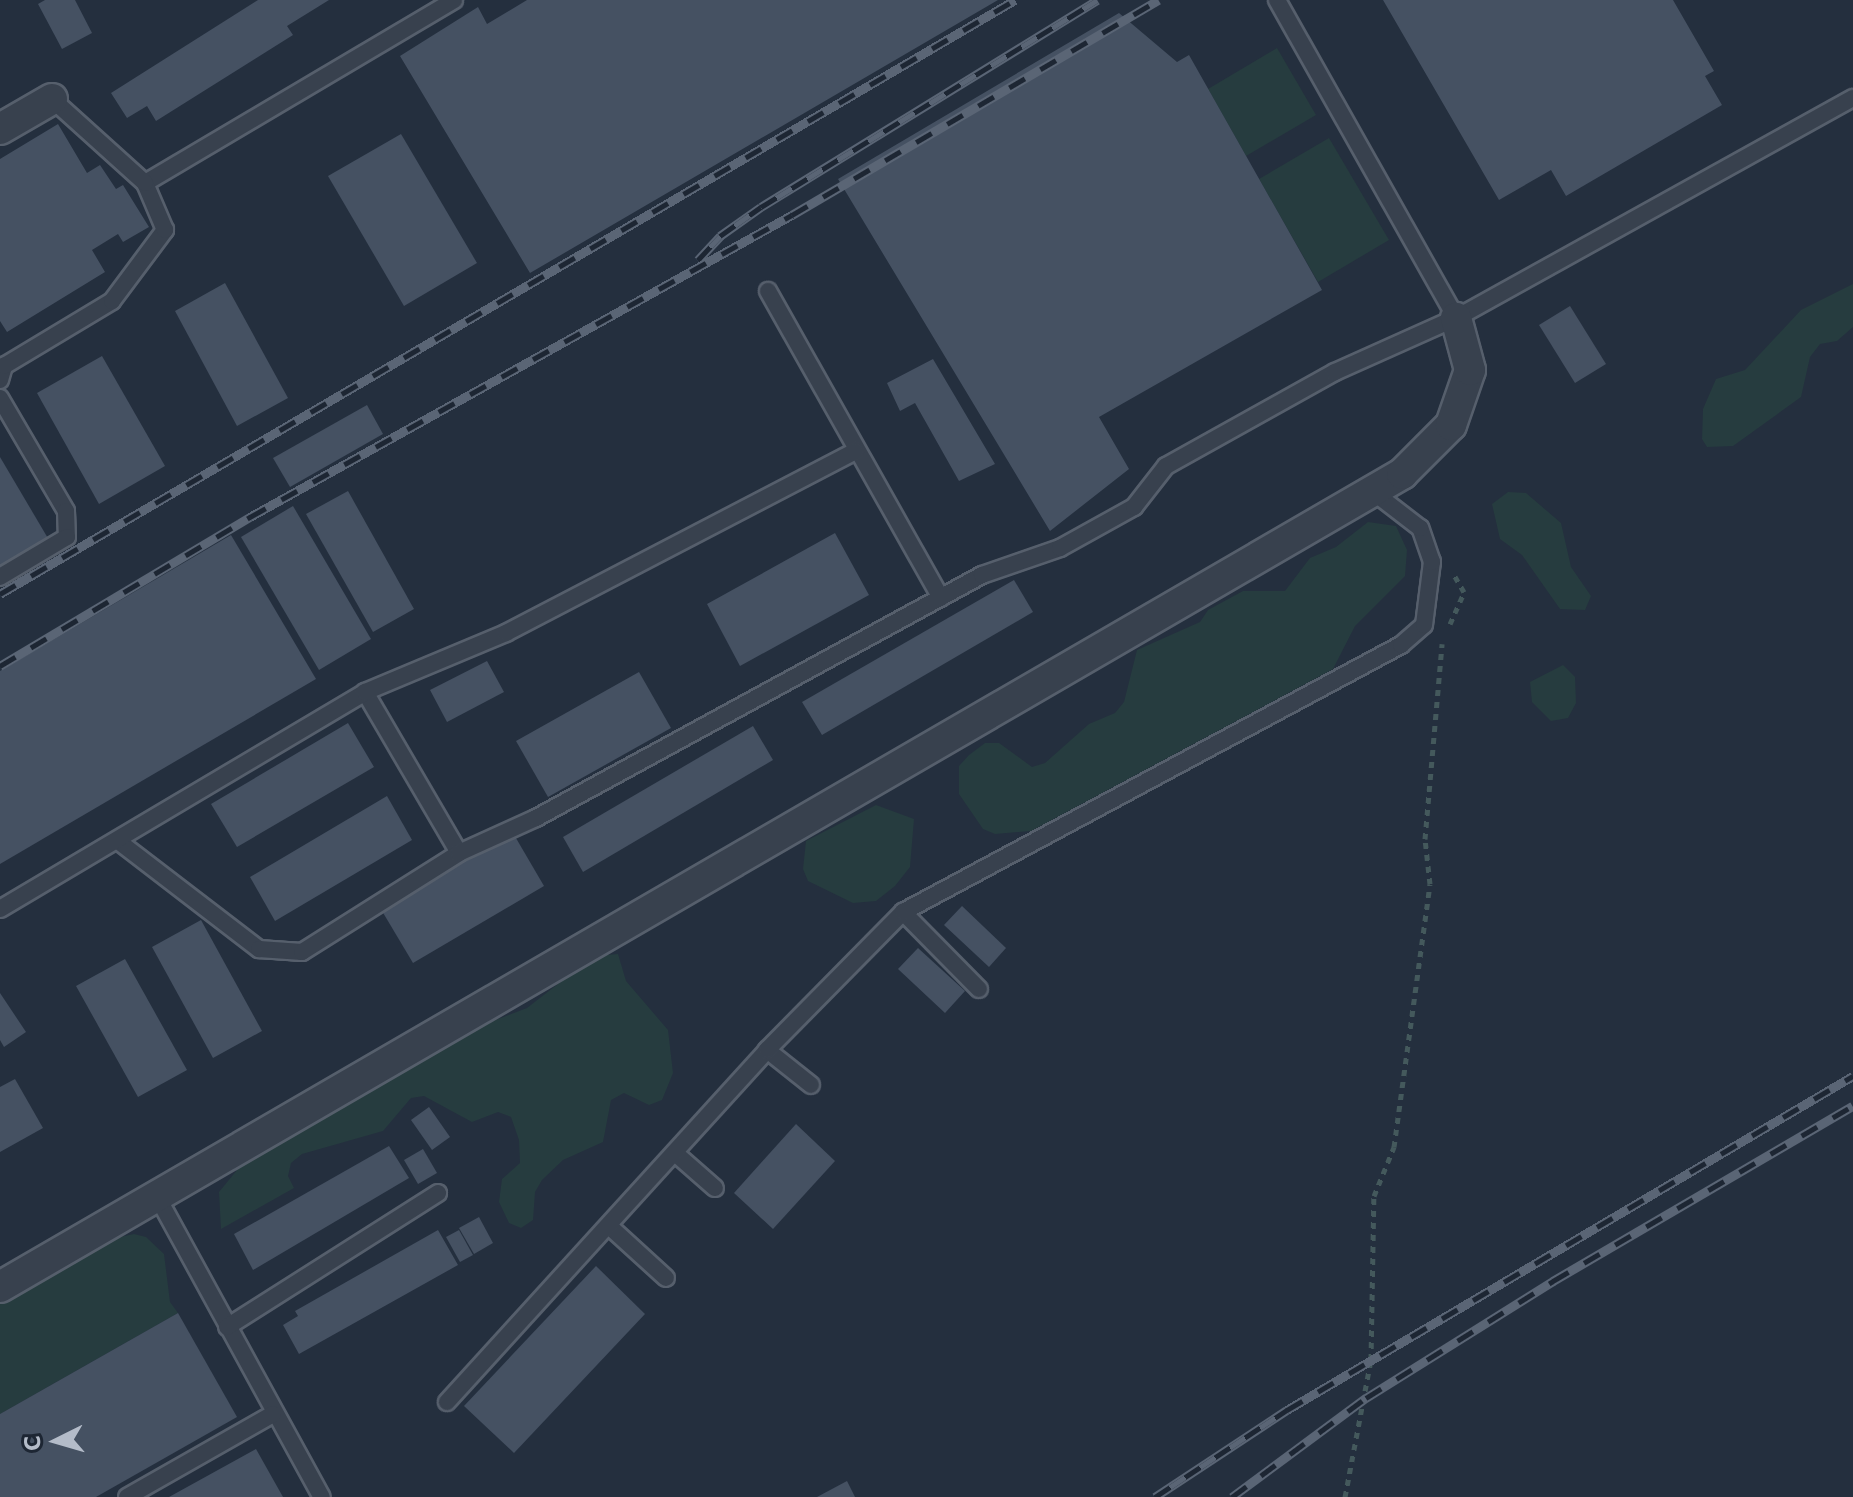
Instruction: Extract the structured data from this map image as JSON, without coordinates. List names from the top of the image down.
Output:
{
  "north": "left"
}
